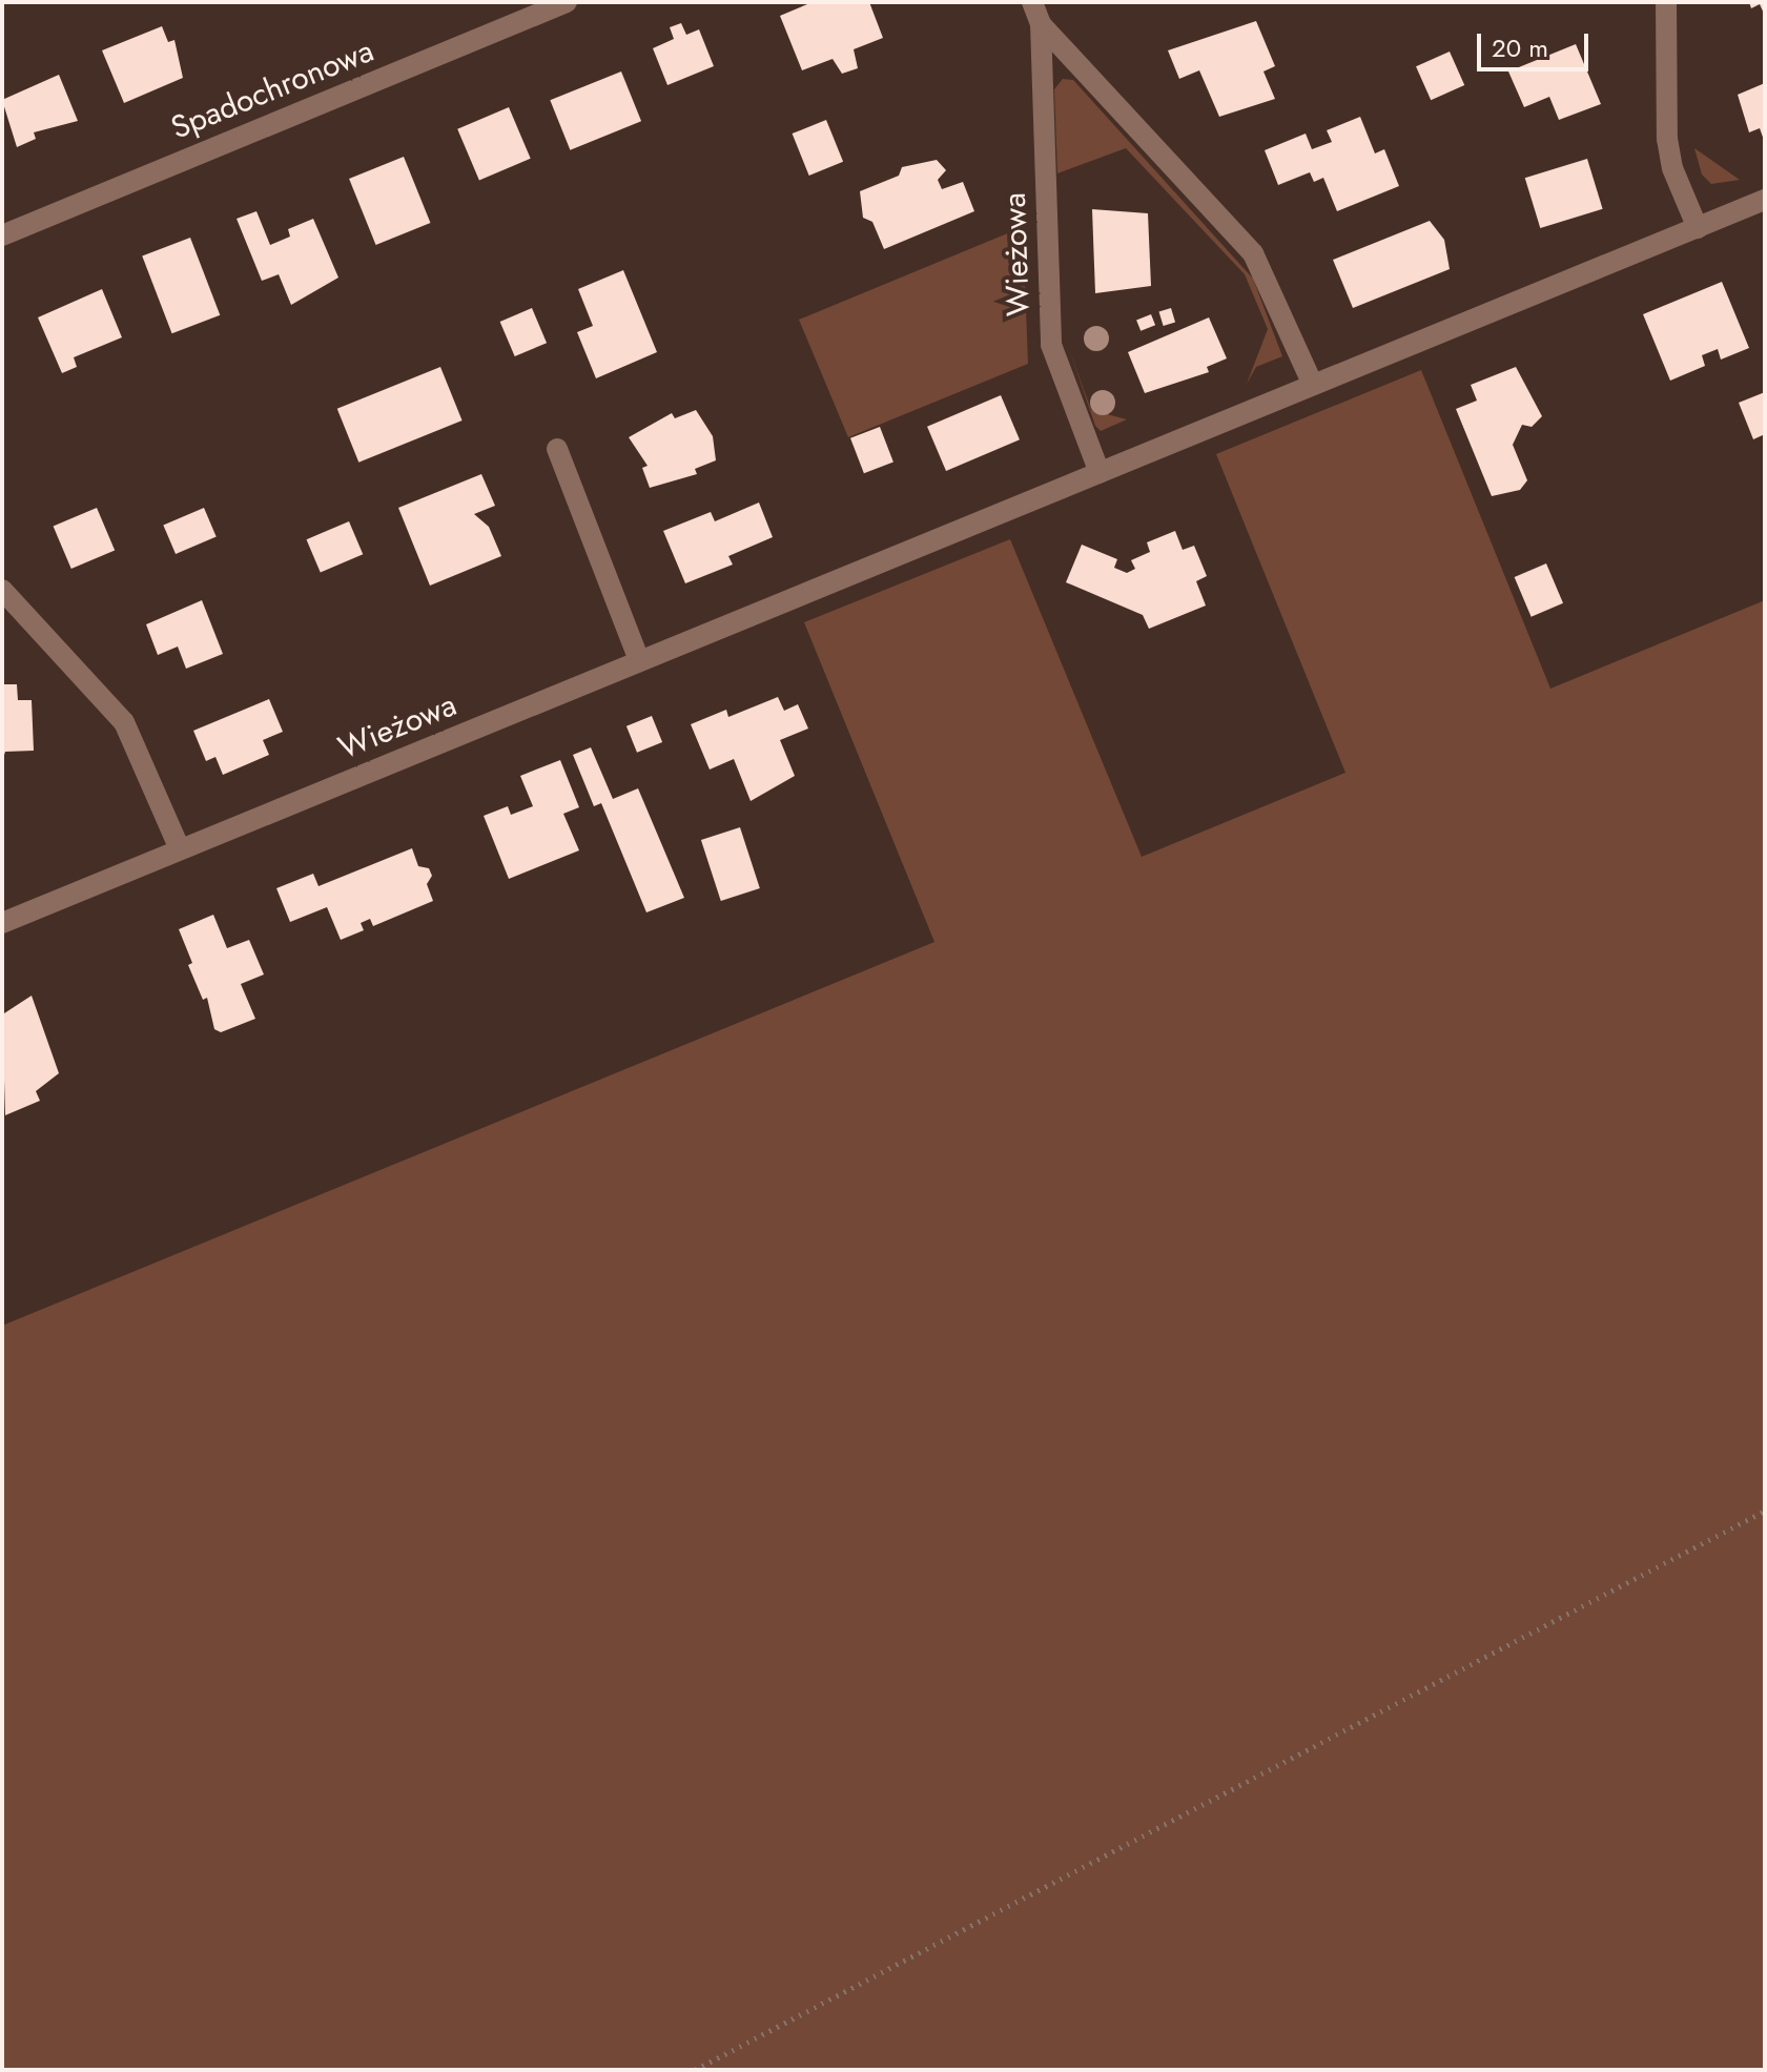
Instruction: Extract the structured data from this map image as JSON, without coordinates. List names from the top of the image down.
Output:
{
  "streets": {
    "street": ["Spadochronowa", "Wieżowa"]
  },
  "scale_bar": "20 m"
}
